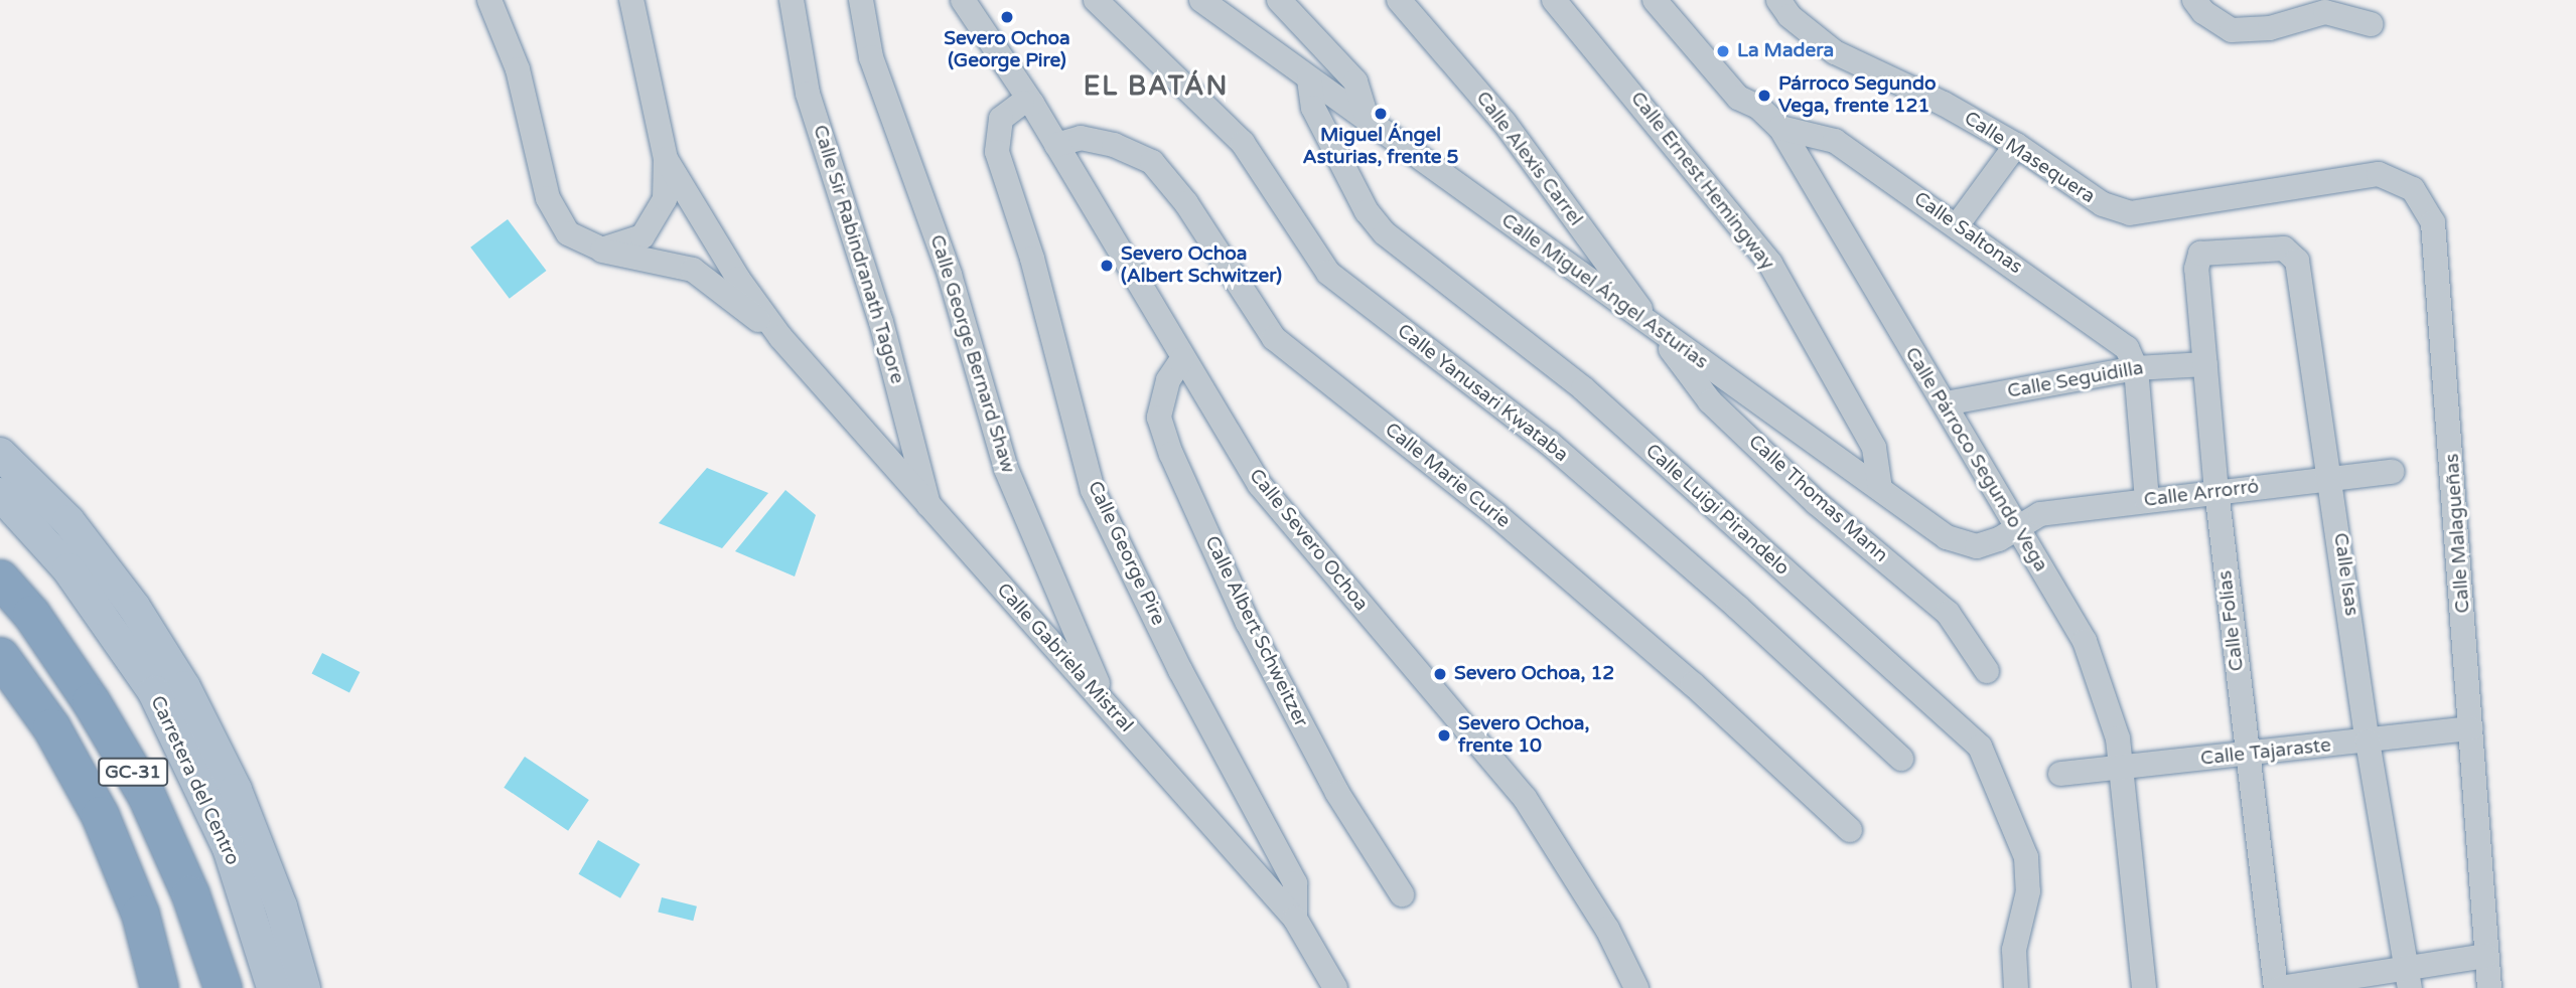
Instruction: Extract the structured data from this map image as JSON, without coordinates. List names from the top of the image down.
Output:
{
  "streets": {
    "highway": ["GC-31"],
    "main road": ["Carretera del Centro"],
    "street": [
      "Calle Masequera",
      "Calle Alexis Carrel",
      "Calle Ernest Hemingway",
      "Calle Saltonas",
      "Calle Sir Rabindranath Tagore",
      "Calle Miguel Ángel Asturias",
      "Calle George Bernard Shaw",
      "Calle Seguidilla",
      "Calle Yanusari Kwataba",
      "Calle Párroco Segundo Vega",
      "Calle Marie Curie",
      "Calle Arrorró",
      "Calle Thomas Mann",
      "Calle Luigi Pirandelo",
      "Calle Malagueñas",
      "Calle Severo Ochoa",
      "Calle George Pire",
      "Calle Isas",
      "Calle Folías",
      "Calle Albert Schweitzer",
      "Calle Gabriela Mistral",
      "Calle Tajaraste"
    ]
  },
  "crossings": [
    ["Calle Masequera", "Calle Malagueñas"],
    ["Calle Alexis Carrel", "Calle Miguel Ángel Asturias"],
    ["Calle Alexis Carrel", "Calle Thomas Mann"],
    ["Calle Ernest Hemingway", "Calle Miguel Ángel Asturias"],
    ["Calle Saltonas", "Calle Seguidilla"],
    ["Calle Saltonas", "Calle Párroco Segundo Vega"],
    ["Calle Sir Rabindranath Tagore", "Calle Gabriela Mistral"],
    ["Calle Miguel Ángel Asturias", "Calle Párroco Segundo Vega"],
    ["Calle Miguel Ángel Asturias", "Calle Arrorró"],
    ["Calle Miguel Ángel Asturias", "Calle Thomas Mann"],
    ["Calle Miguel Ángel Asturias", "Calle Luigi Pirandelo"],
    ["Calle George Bernard Shaw", "Calle Gabriela Mistral"],
    ["Calle Seguidilla", "Calle Párroco Segundo Vega"],
    ["Calle Seguidilla", "Calle Folías"],
    ["Calle Párroco Segundo Vega", "Calle Arrorró"],
    ["Calle Párroco Segundo Vega", "Calle Tajaraste"],
    ["Calle Marie Curie", "Calle Severo Ochoa"],
    ["Calle Arrorró", "Calle Isas"],
    ["Calle Arrorró", "Calle Folías"],
    ["Calle Malagueñas", "Calle Tajaraste"],
    ["Calle Severo Ochoa", "Calle George Pire"],
    ["Calle Severo Ochoa", "Calle Albert Schweitzer"],
    ["Calle George Pire", "Calle Gabriela Mistral"],
    ["Calle Isas", "Calle Folías"],
    ["Calle Isas", "Calle Tajaraste"],
    ["Calle Folías", "Calle Tajaraste"]
  ],
  "districts": ["EL BATÁN"],
  "places": [
    "Severo Ochoa (George Pire)",
    "La Madera",
    "Párroco Segundo Vega, frente 121",
    "Miguel Ángel Asturias, frente 5",
    "Severo Ochoa (Albert Schwitzer)",
    "Severo Ochoa, 12",
    "Severo Ochoa, frente 10"
  ]
}
